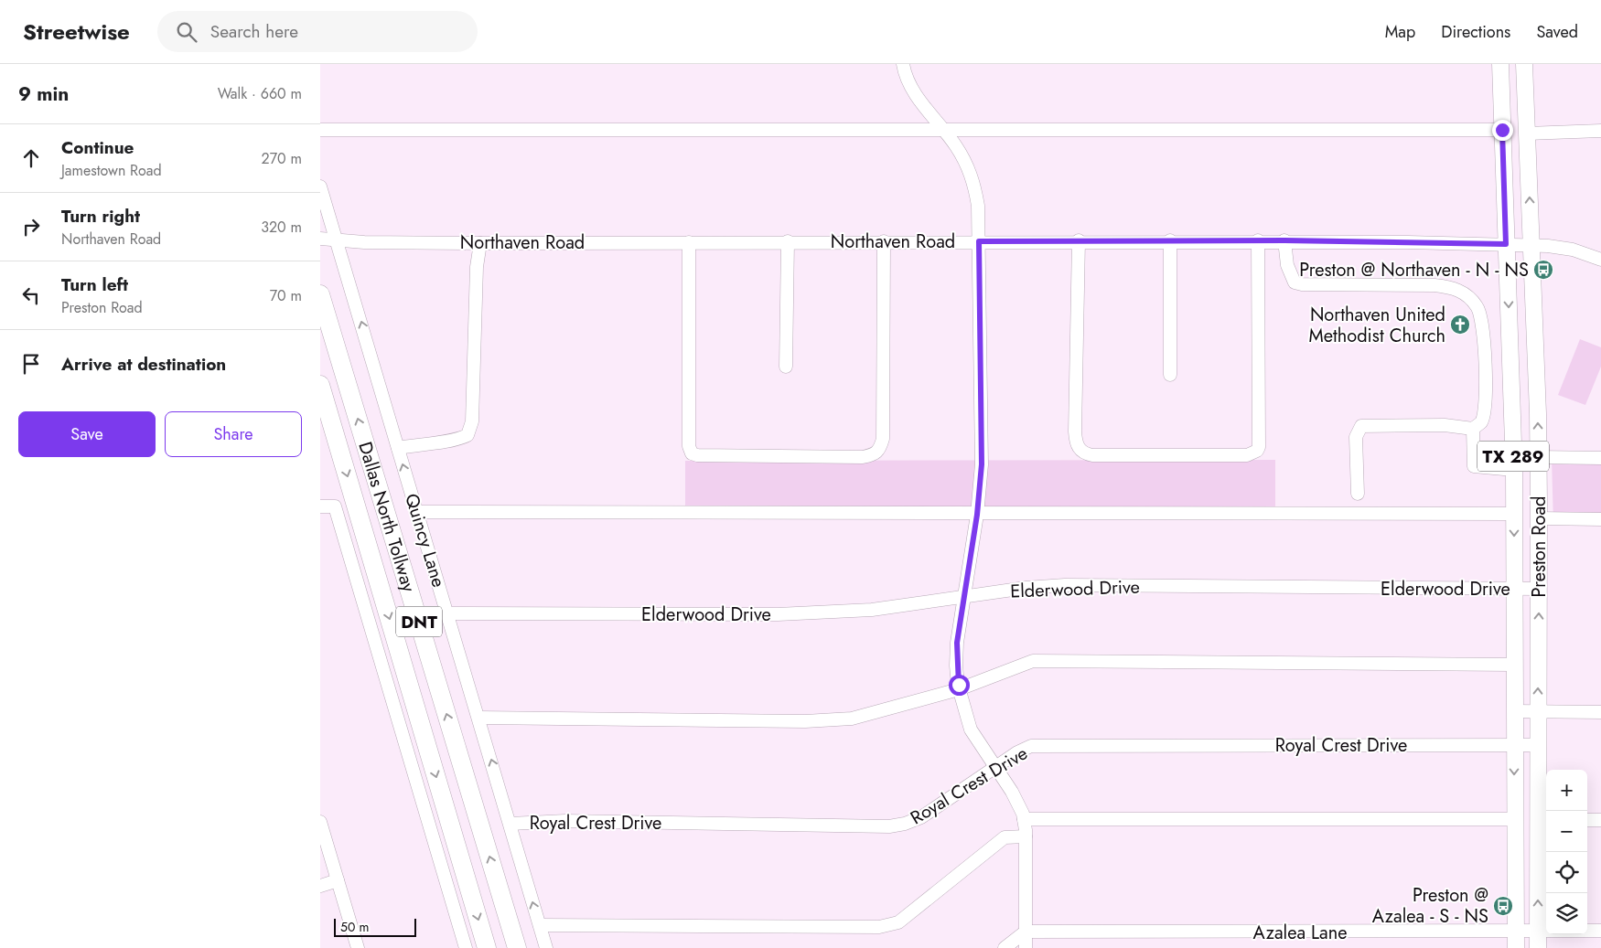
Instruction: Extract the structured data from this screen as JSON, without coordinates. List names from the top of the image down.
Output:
{
  "streets": {
    "highway": ["Dallas North Tollway", "DNT"],
    "main road": ["TX 289", "Preston Road"],
    "street": [
      "Northaven Road",
      "Quincy Lane",
      "Elderwood Drive",
      "Royal Crest Drive",
      "Azalea Lane"
    ]
  },
  "crossings": [
    ["Northaven Road", "Quincy Lane"],
    ["Northaven Road", "Preston Road"],
    ["Quincy Lane", "Elderwood Drive"],
    ["Quincy Lane", "Royal Crest Drive"],
    ["Preston Road", "Elderwood Drive"],
    ["Preston Road", "Royal Crest Drive"],
    ["Preston Road", "Azalea Lane"]
  ],
  "places": {
    "bus stop": ["Preston @ Northaven - N - NS", "Preston @ Azalea - S - NS"],
    "church": ["Northaven United Methodist Church"]
  },
  "scale_bar": "50 m",
  "page": {
    "header": "Streetwise",
    "search": "Search here",
    "nav": ["Map", "Directions", "Saved"],
    "heading": ["9 min", "Walk · 660 m"],
    "list": [
      ["Continue", "Jamestown Road", "270 m"],
      ["Turn right", "Northaven Road", "320 m"],
      ["Turn left", "Preston Road", "70 m"],
      "Arrive at destination"
    ],
    "buttons": ["Save", "Share"],
    "map_buttons": ["+", "−"],
    "scale": "50 m"
  }
}
